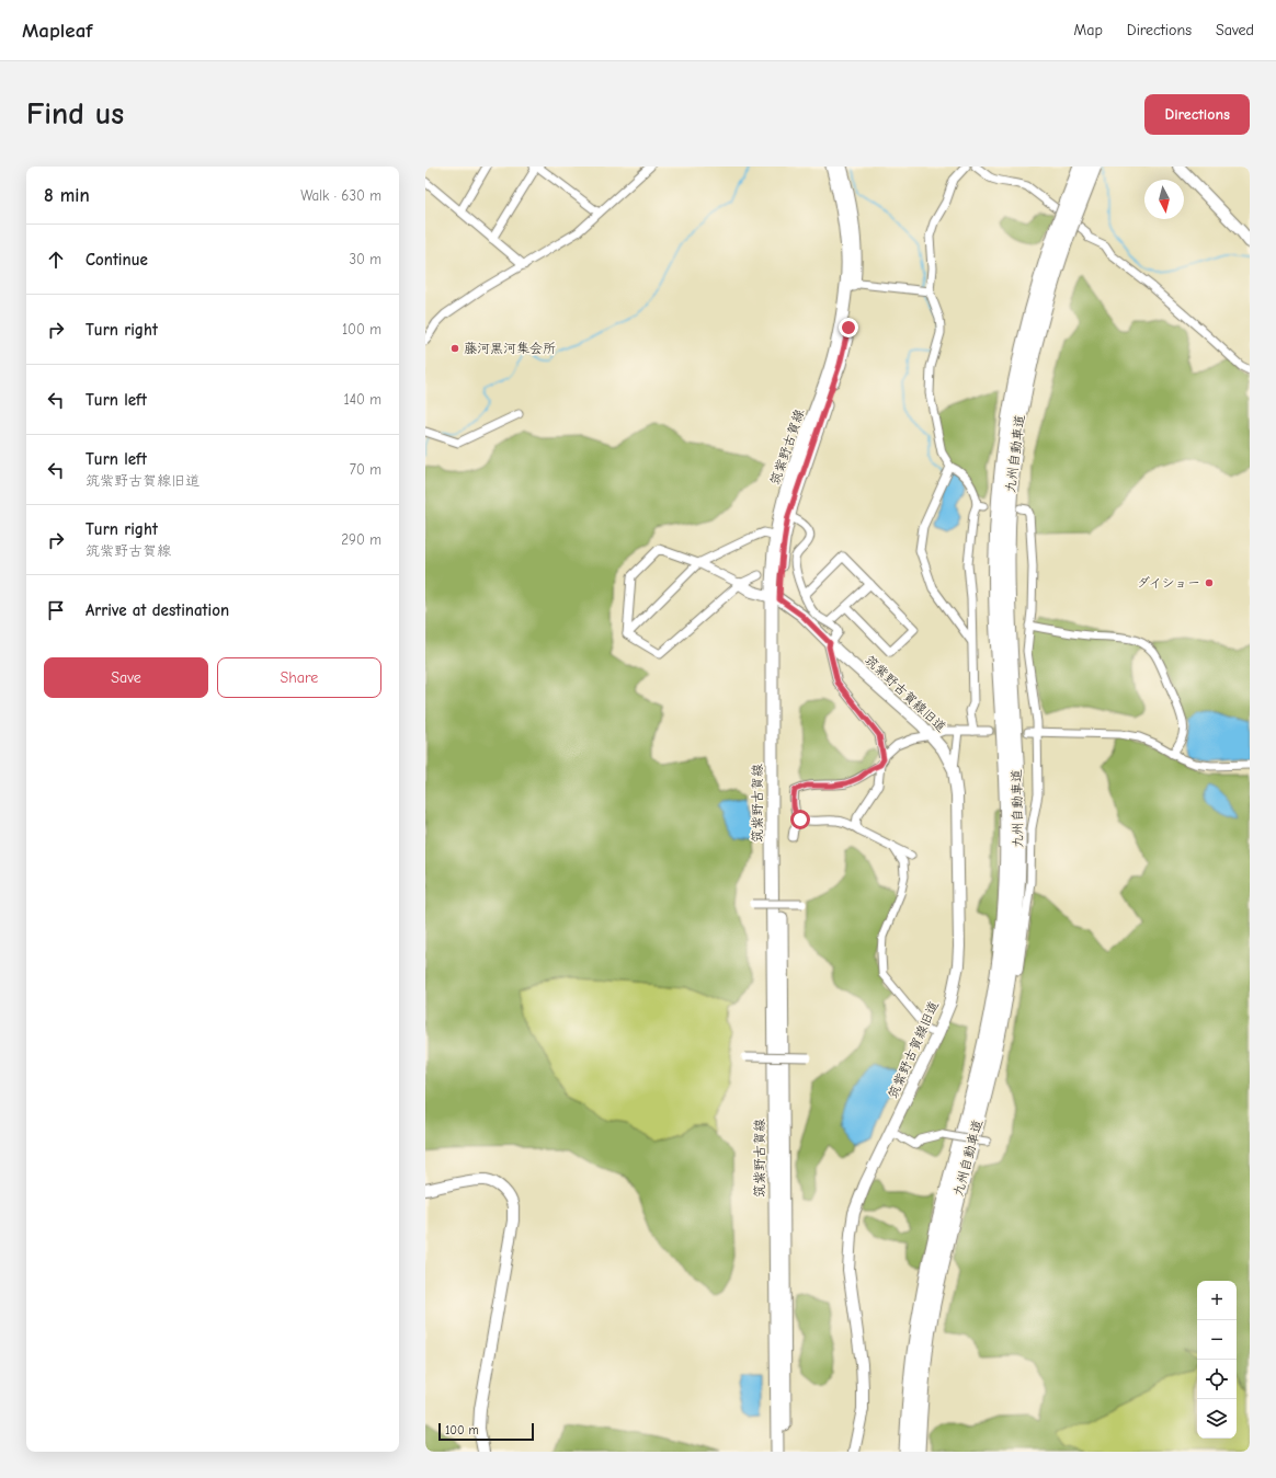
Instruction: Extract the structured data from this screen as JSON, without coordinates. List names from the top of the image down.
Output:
{
  "streets": {
    "highway": ["九州自動車道"],
    "main road": ["筑紫野古賀線"],
    "street": ["筑紫野古賀線旧道"]
  },
  "crossings": [
    ["筑紫野古賀線", "筑紫野古賀線旧道"]
  ],
  "places": ["藤河黒河集会所", "ダイショー"],
  "scale_bar": "100 m",
  "north": "bottom",
  "page": {
    "header": "Mapleaf",
    "nav": ["Map", "Directions", "Saved"],
    "buttons": [
      "Directions",
      ["Save", "Share"]
    ],
    "title": "Find us",
    "heading": ["8 min", "Walk · 630 m"],
    "list": [
      ["Continue", "30 m"],
      ["Turn right", "100 m"],
      ["Turn left", "140 m"],
      ["Turn left", "筑紫野古賀線旧道", "70 m"],
      ["Turn right", "筑紫野古賀線", "290 m"],
      "Arrive at destination"
    ],
    "map_buttons": ["+", "−"],
    "scale": "100 m"
  }
}
